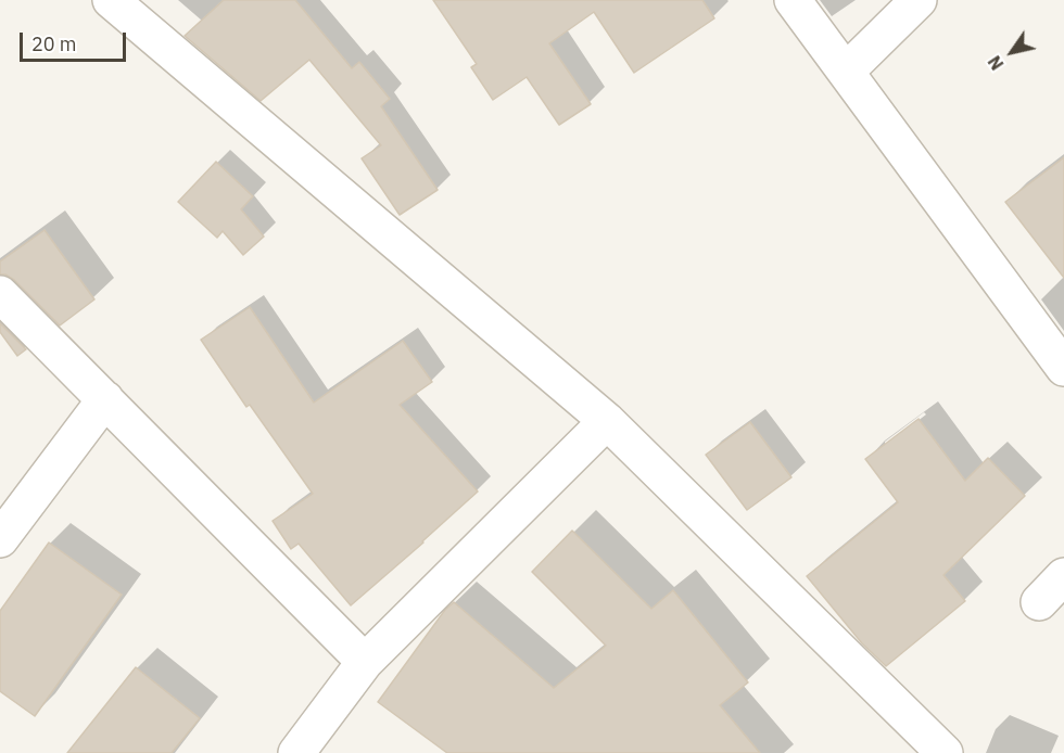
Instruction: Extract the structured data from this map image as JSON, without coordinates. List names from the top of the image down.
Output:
{
  "scale_bar": "20 m",
  "north": "bottom left"
}
